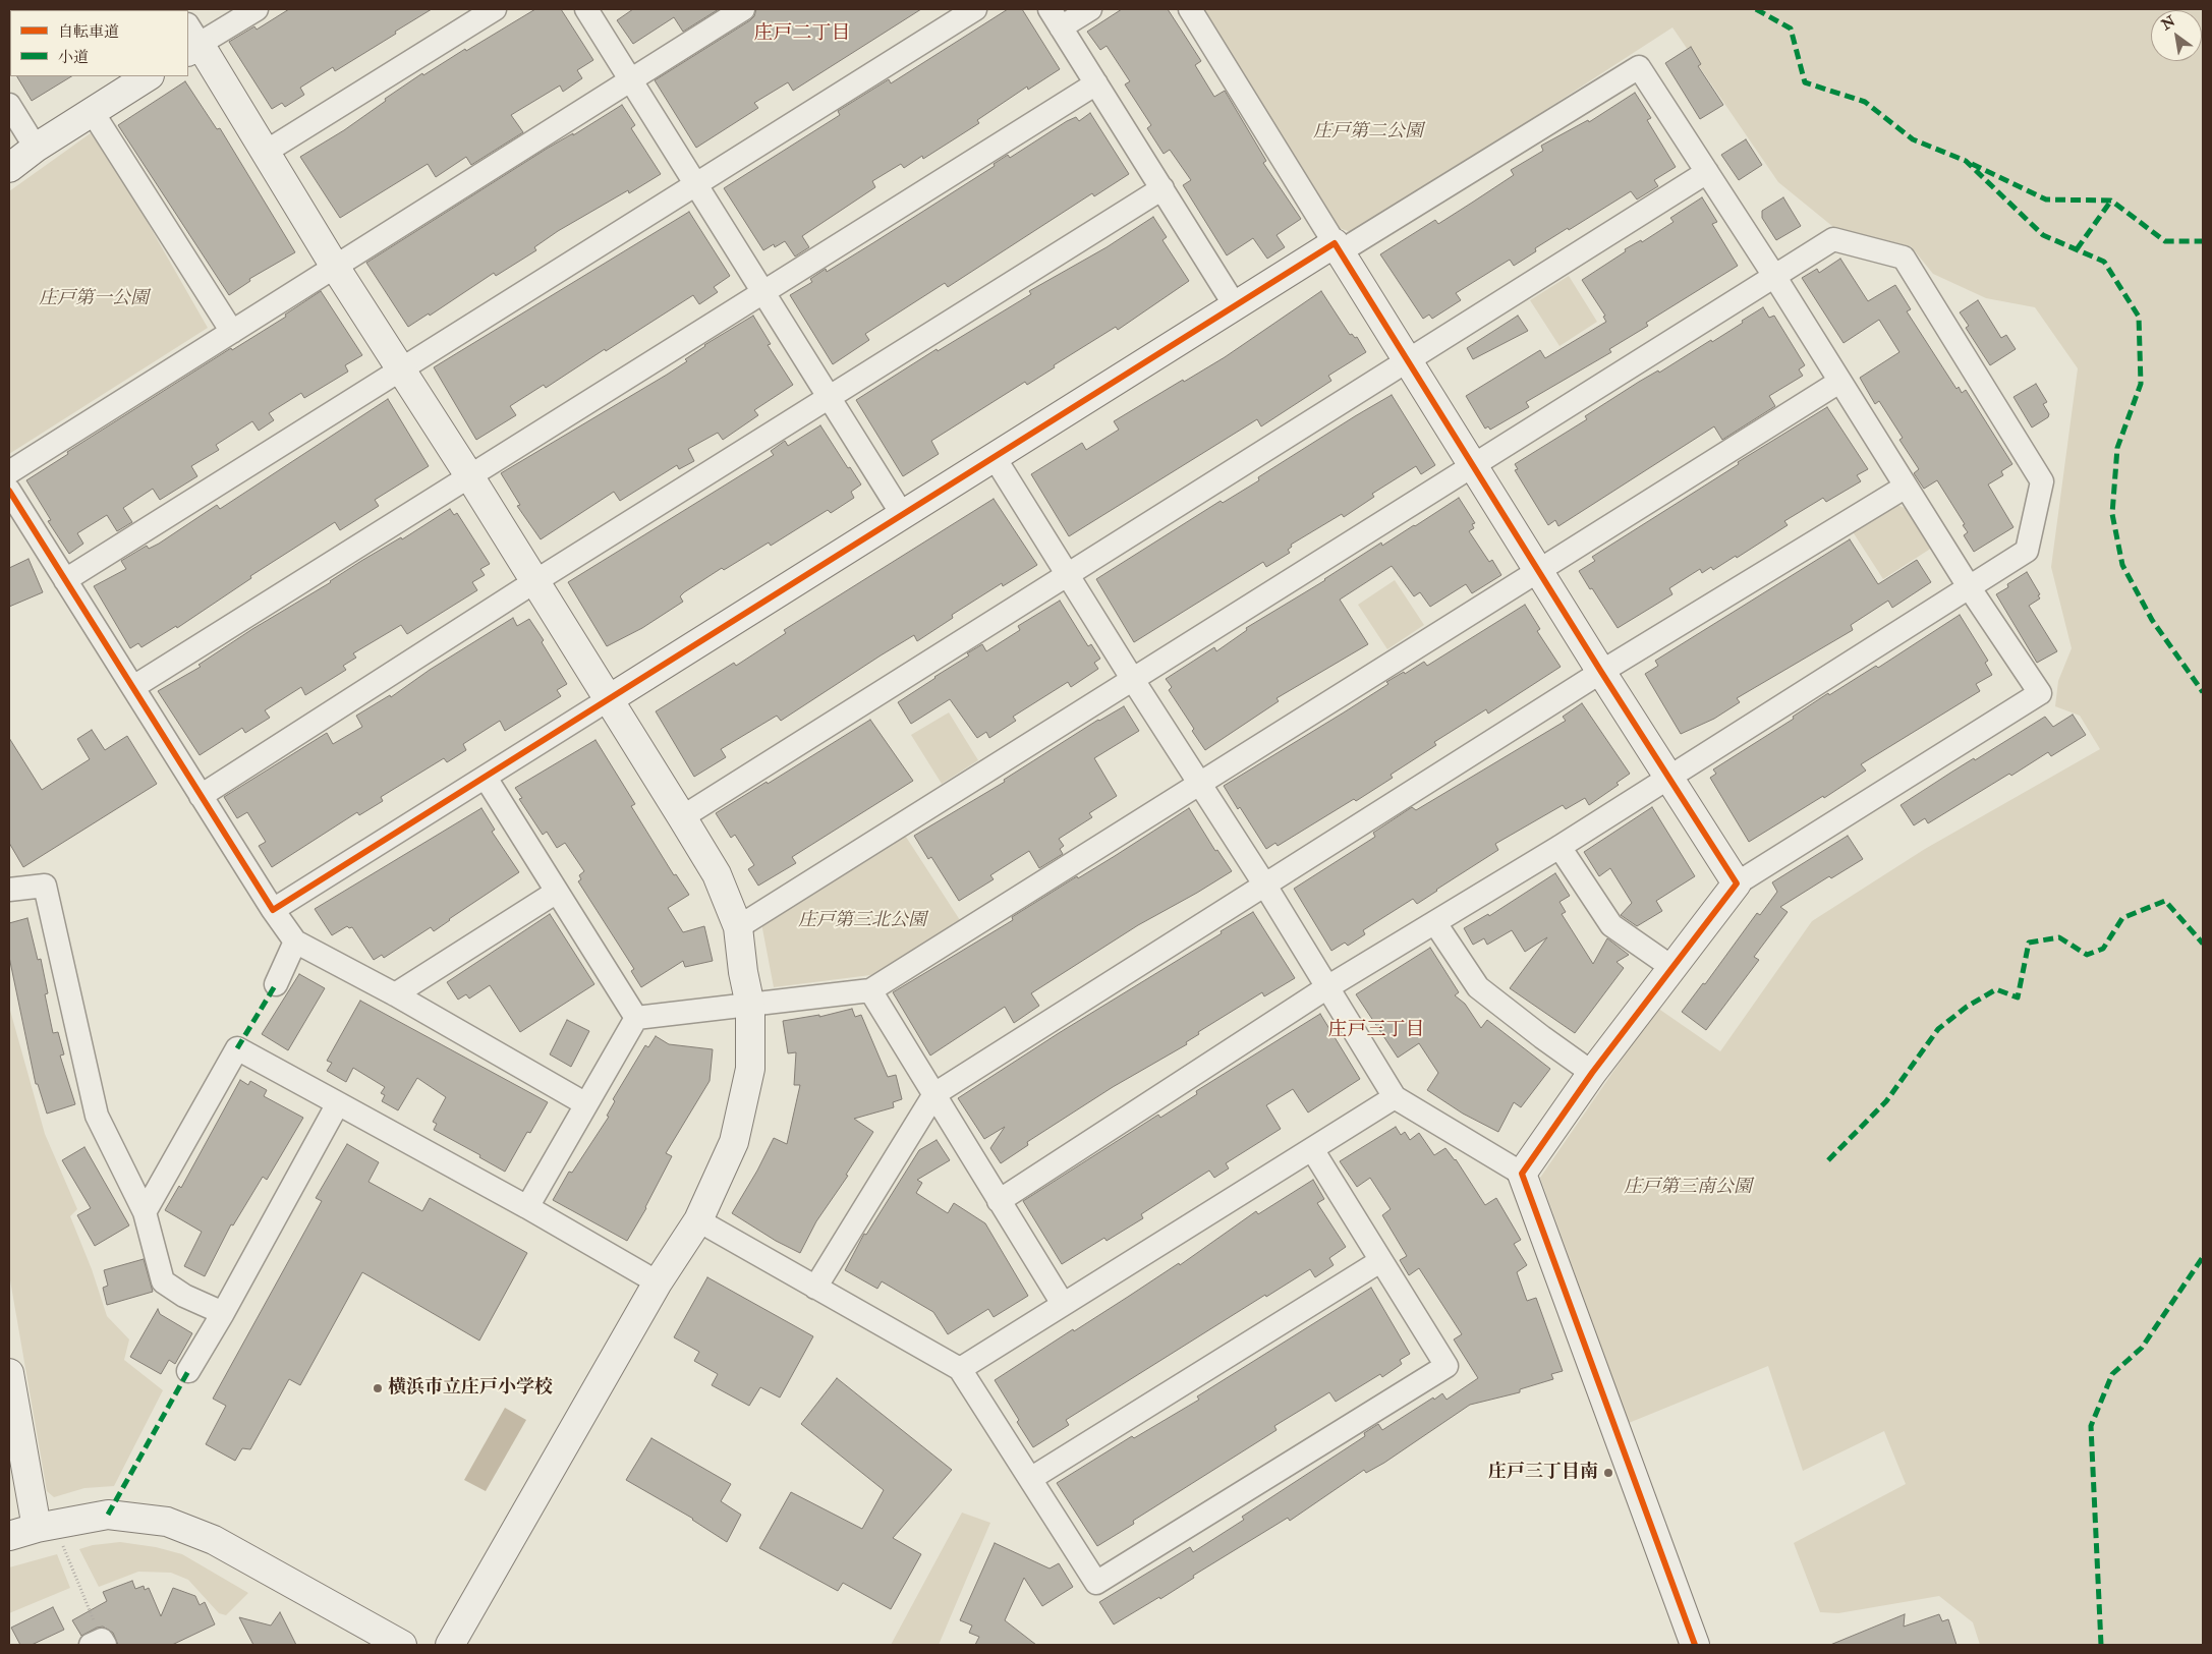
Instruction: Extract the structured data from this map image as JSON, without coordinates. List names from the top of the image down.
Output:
{
  "districts": ["庄戸二丁目", "庄戸三丁目"],
  "parks": [
    "庄戸第二公園",
    "庄戸第一公園",
    "庄戸第三北公園",
    "庄戸第三南公園"
  ],
  "places": ["横浜市立庄戸小学校", "庄戸三丁目南"],
  "legend": ["自転車道", "小道"],
  "north": "top left"
}
